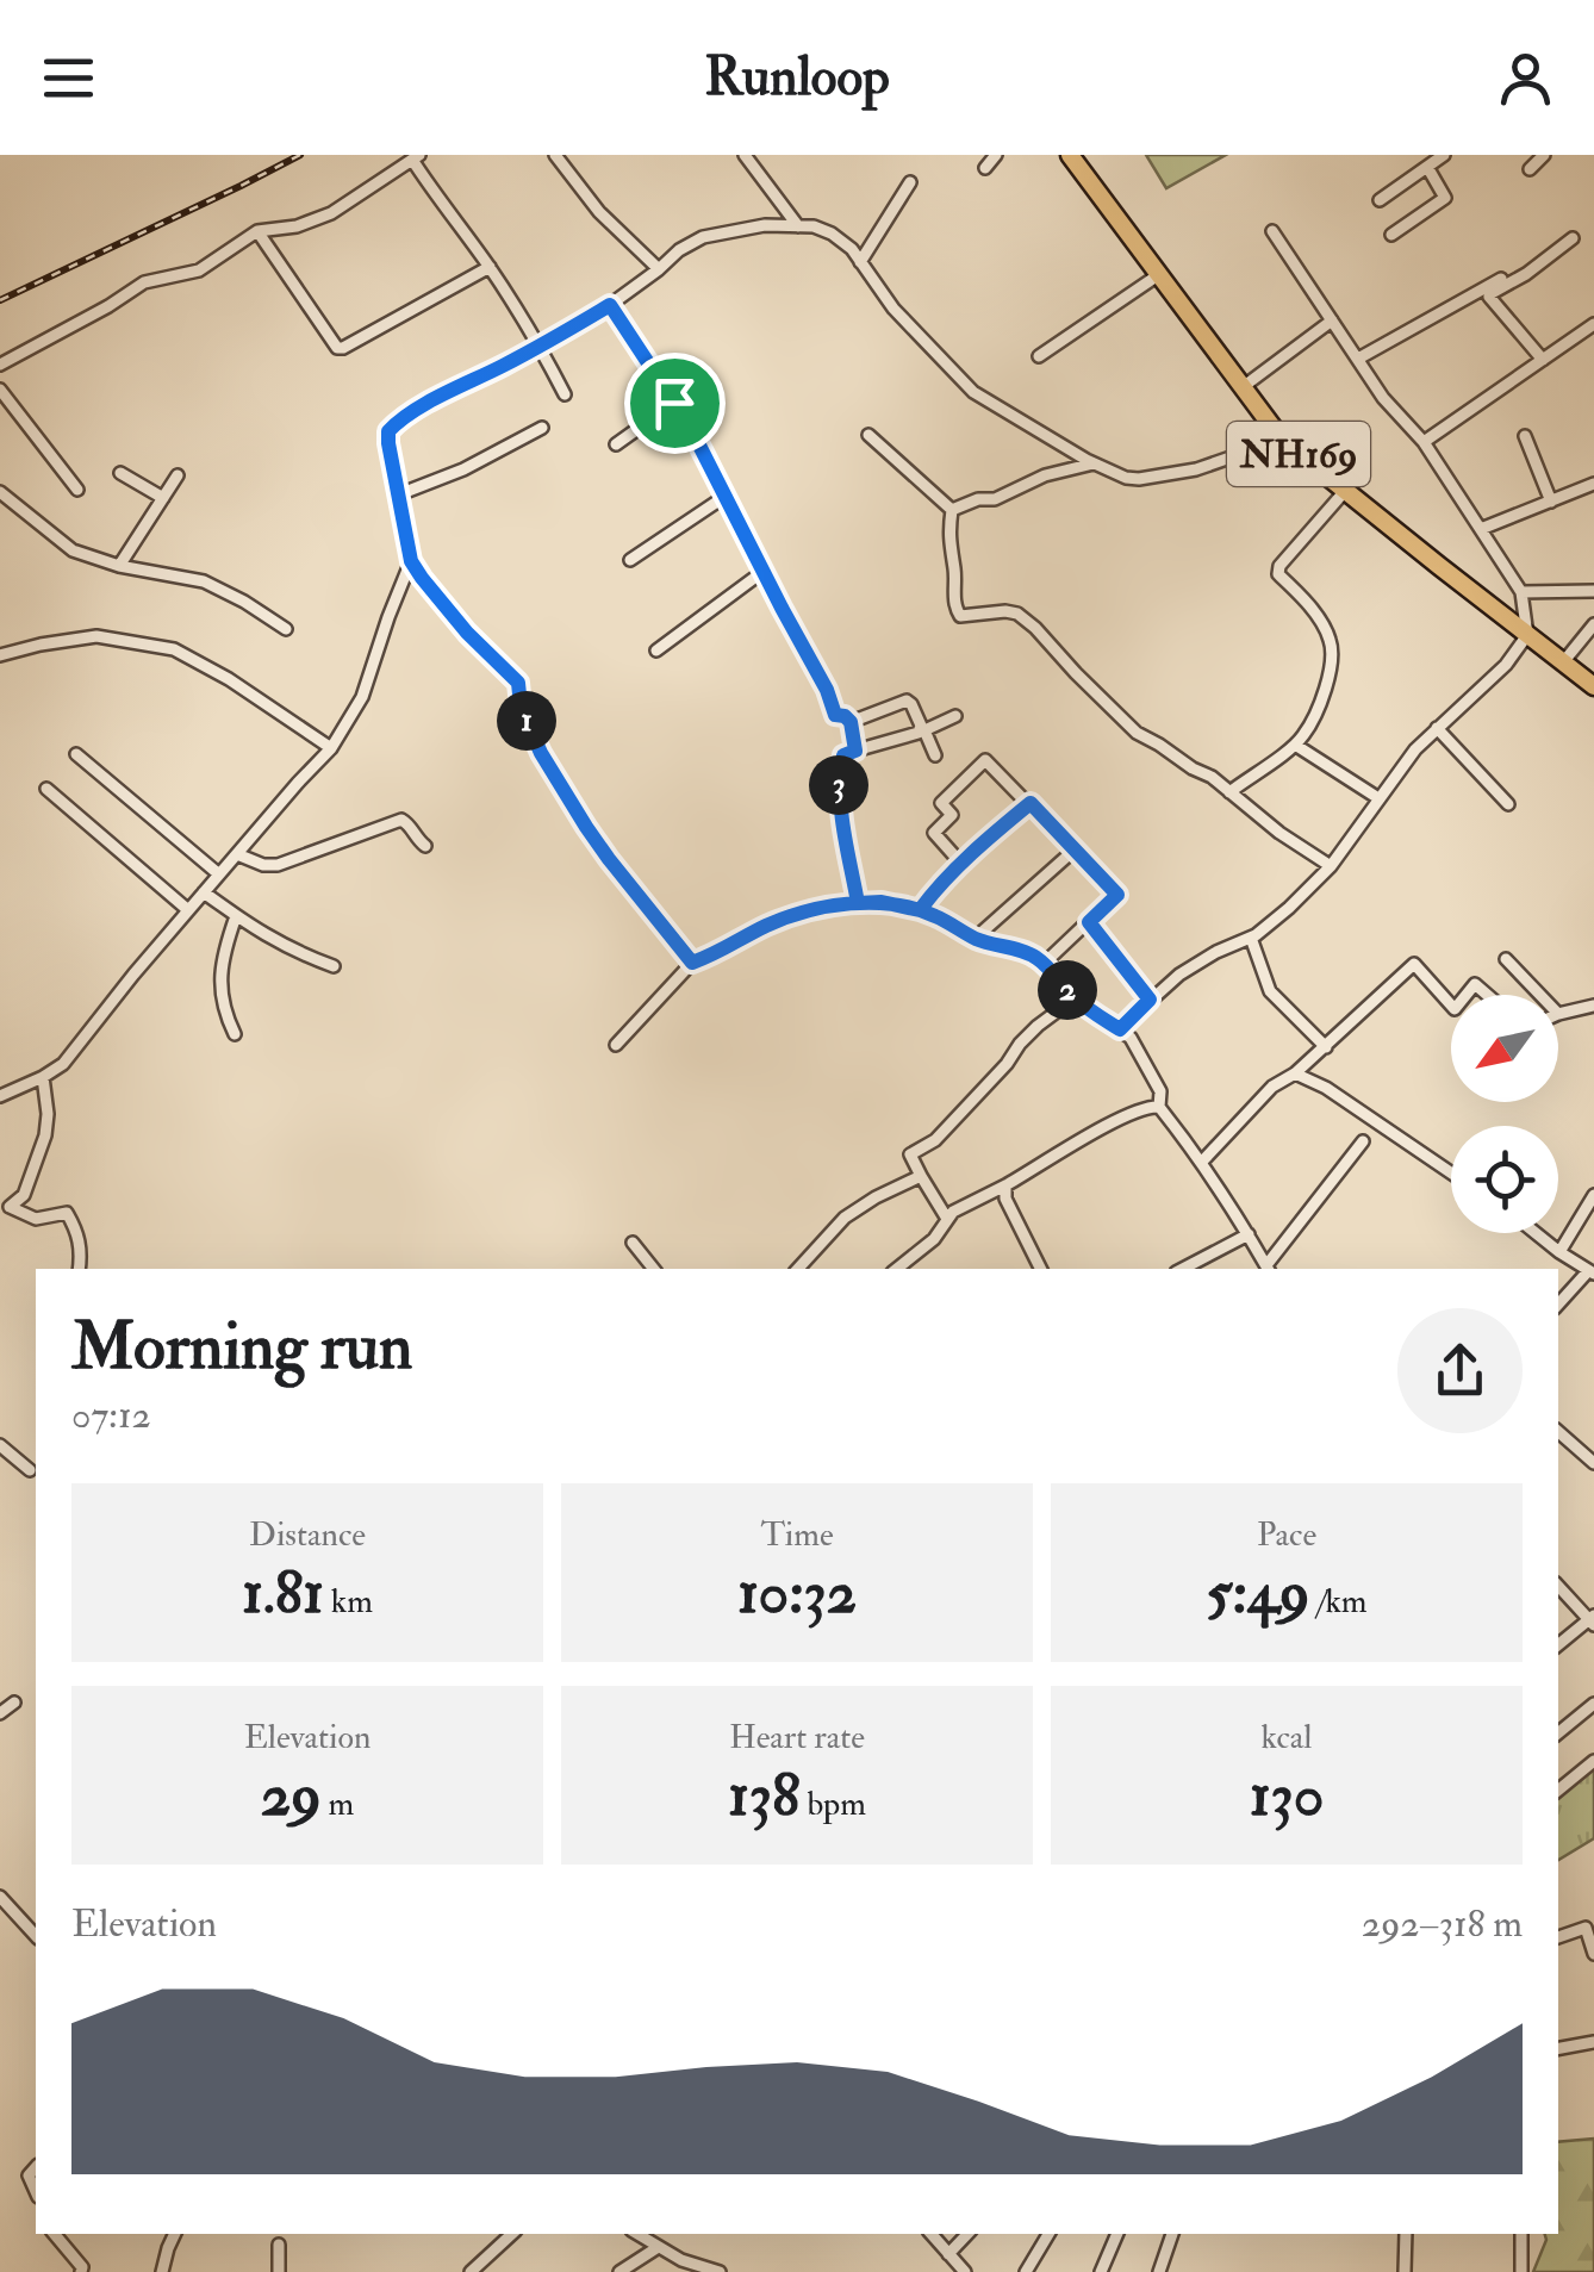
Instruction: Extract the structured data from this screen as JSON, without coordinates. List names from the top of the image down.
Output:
{
  "streets": {
    "highway": ["NH169"]
  },
  "north": "bottom left",
  "page": {
    "header": "Runloop",
    "pins": ["1", "3", "2"],
    "heading": ["Morning run", "07:12"],
    "stats": [
      ["Distance", "1.81 km"],
      ["Time", "10:32"],
      ["Pace", "5:49 /km"],
      ["Elevation", "29 m"],
      ["Heart rate", "138 bpm"],
      ["kcal", "130"]
    ],
    "chart": ["Elevation", "292–318 m"]
  }
}
